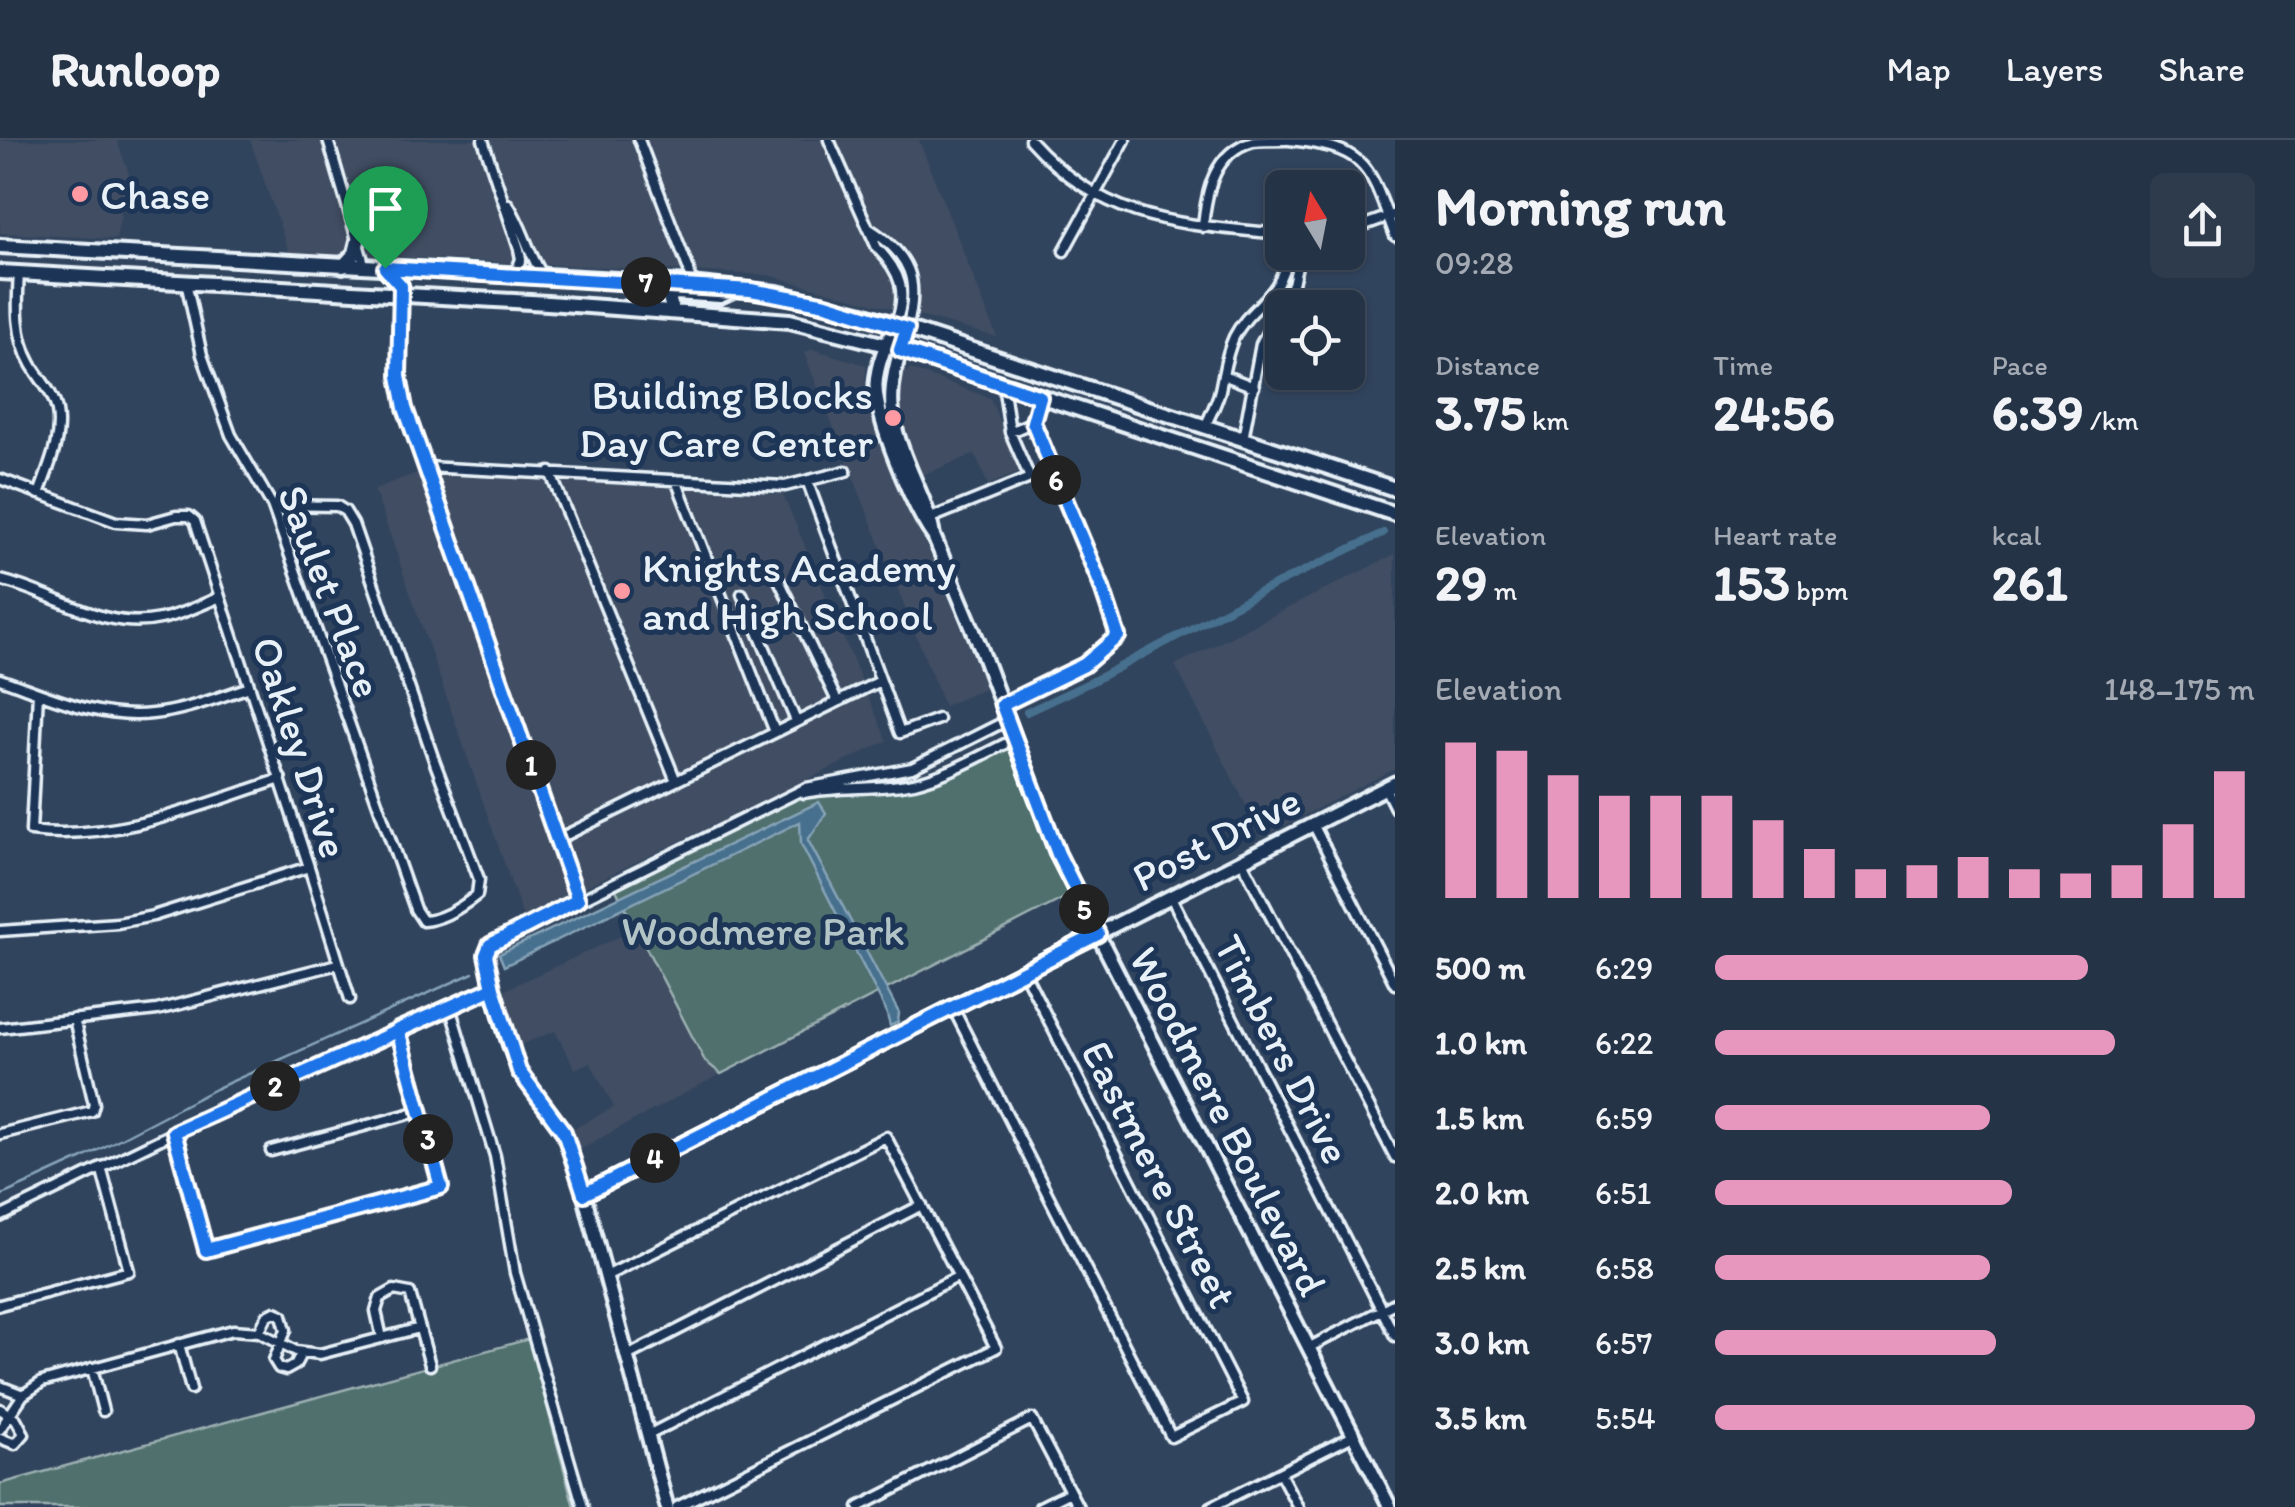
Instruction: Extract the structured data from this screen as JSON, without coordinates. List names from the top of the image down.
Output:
{
  "streets": {
    "street": [
      "Saulet Place",
      "Oakley Drive",
      "Post Drive",
      "Timbers Drive",
      "Woodmere Boulevard",
      "Eastmere Street"
    ]
  },
  "crossings": [
    ["Post Drive", "Timbers Drive"],
    ["Post Drive", "Woodmere Boulevard"],
    ["Post Drive", "Eastmere Street"]
  ],
  "parks": ["Woodmere Park"],
  "places": ["Chase", "Building Blocks Day Care Center", "Knights Academy and High School"],
  "north": "top",
  "page": {
    "header": "Runloop",
    "nav": ["Map", "Layers", "Share"],
    "heading": ["Morning run", "09:28"],
    "pins": [
      "7",
      "6",
      "1",
      "5",
      "2",
      "3",
      "4"
    ],
    "stats": [
      ["Distance", "3.75 km"],
      ["Time", "24:56"],
      ["Pace", "6:39 /km"],
      ["Elevation", "29 m"],
      ["Heart rate", "153 bpm"],
      ["kcal", "261"]
    ],
    "chart": ["Elevation", "148–175 m"],
    "list": [
      {
        "name": "500 m",
        "note": "6:29"
      },
      {
        "name": "1.0 km",
        "note": "6:22"
      },
      {
        "name": "1.5 km",
        "note": "6:59"
      },
      {
        "name": "2.0 km",
        "note": "6:51"
      },
      {
        "name": "2.5 km",
        "note": "6:58"
      },
      {
        "name": "3.0 km",
        "note": "6:57"
      },
      {
        "name": "3.5 km",
        "note": "5:54"
      }
    ]
  }
}
